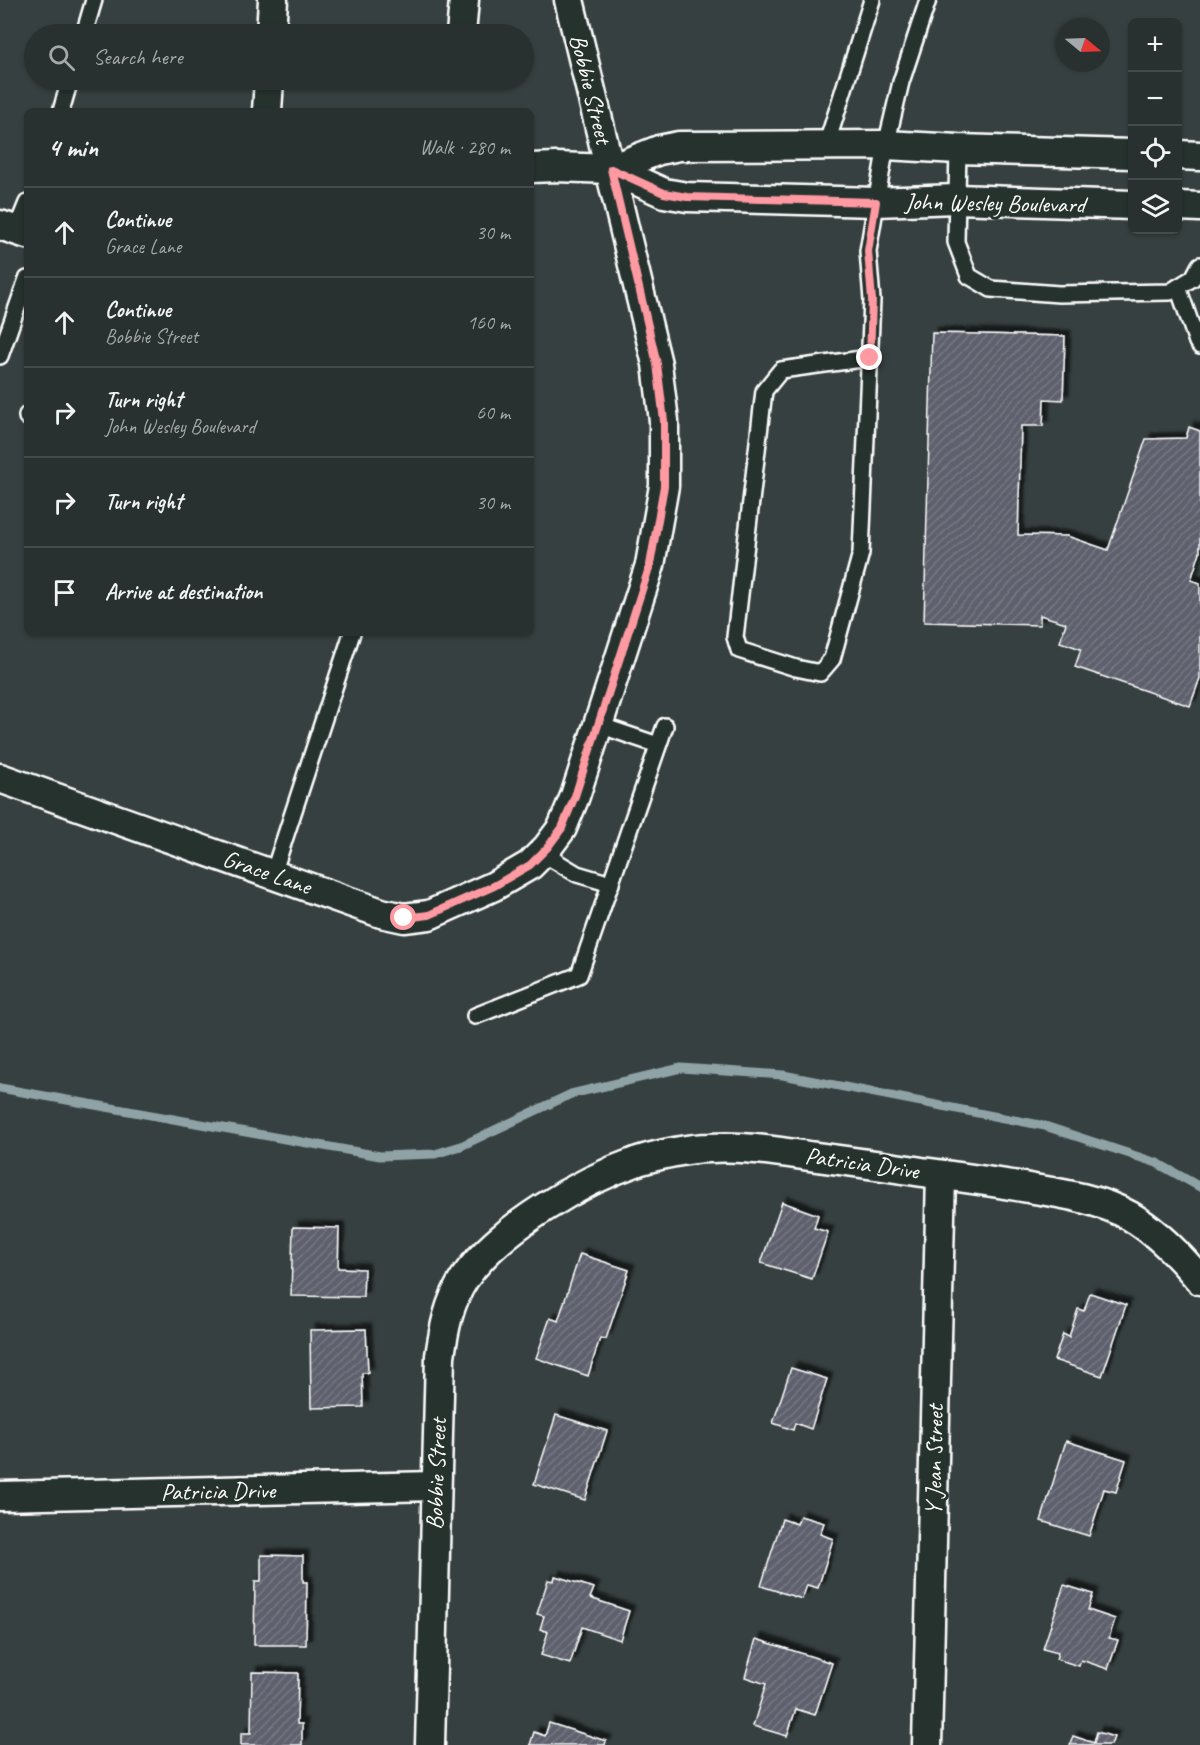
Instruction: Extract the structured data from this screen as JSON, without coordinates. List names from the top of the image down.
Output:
{
  "streets": {
    "street": [
      "Bobbie Street",
      "John Wesley Boulevard",
      "Grace Lane",
      "Patricia Drive",
      "Y Jean Street"
    ]
  },
  "crossings": [
    ["Bobbie Street", "John Wesley Boulevard"],
    ["Bobbie Street", "Grace Lane"],
    ["Bobbie Street", "Patricia Drive"],
    ["Patricia Drive", "Y Jean Street"]
  ],
  "north": "right",
  "page": {
    "map_buttons": ["+", "−"],
    "search": "Search here",
    "heading": ["4 min", "Walk · 280 m"],
    "list": [
      ["Continue", "Grace Lane", "30 m"],
      ["Continue", "Bobbie Street", "160 m"],
      ["Turn right", "John Wesley Boulevard", "60 m"],
      ["Turn right", "30 m"],
      "Arrive at destination"
    ]
  }
}
